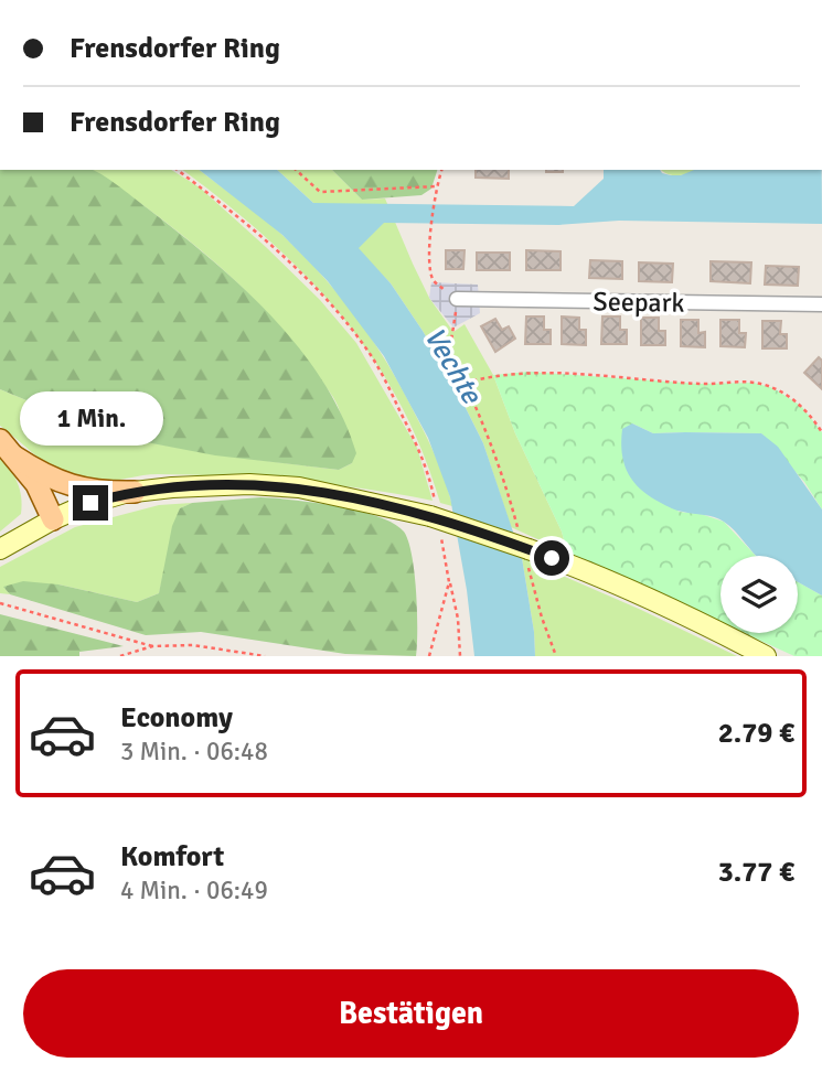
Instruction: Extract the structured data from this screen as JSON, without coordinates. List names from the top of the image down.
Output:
{
  "streets": {
    "street": ["Seepark"]
  },
  "water": ["Vechte"],
  "page": {
    "banner": ["Frensdorfer Ring", "Frensdorfer Ring"],
    "bubble": "1 Min.",
    "list": [
      {
        "name": "Economy",
        "note": "3 Min. · 06:48",
        "value": "2.79 €"
      },
      {
        "name": "Komfort",
        "note": "4 Min. · 06:49",
        "value": "3.77 €"
      }
    ],
    "buttons": "Bestätigen"
  }
}
